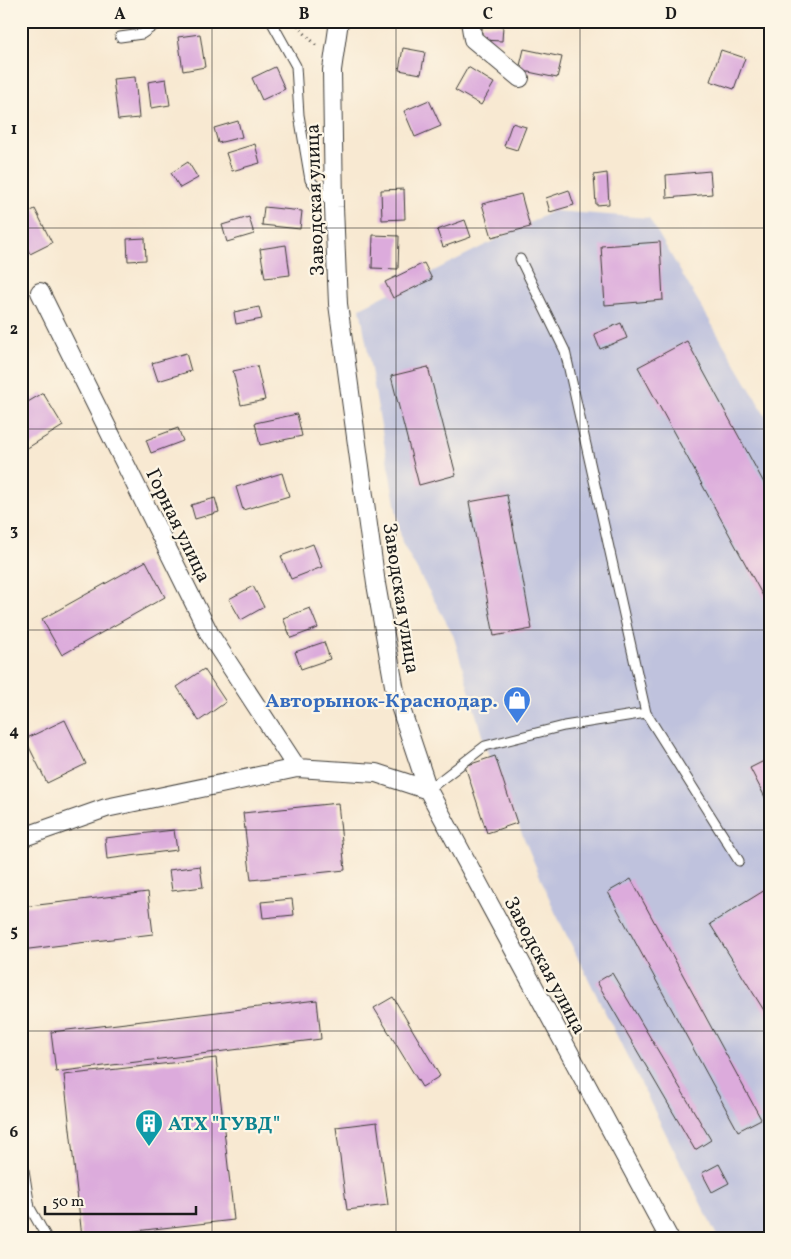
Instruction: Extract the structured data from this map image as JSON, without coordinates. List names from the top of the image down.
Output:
{
  "streets": {
    "street": ["Заводская улица", "Горная улица"]
  },
  "places": {
    "shop": ["Авторынок-Краснодар."],
    "building": ["АТХ \"ГУВД\""]
  },
  "scale_bar": "50 m",
  "grid": {
    "columns": [
      "A",
      "B",
      "C",
      "D"
    ],
    "rows": [
      "1",
      "2",
      "3",
      "4",
      "5",
      "6"
    ]
  }
}
